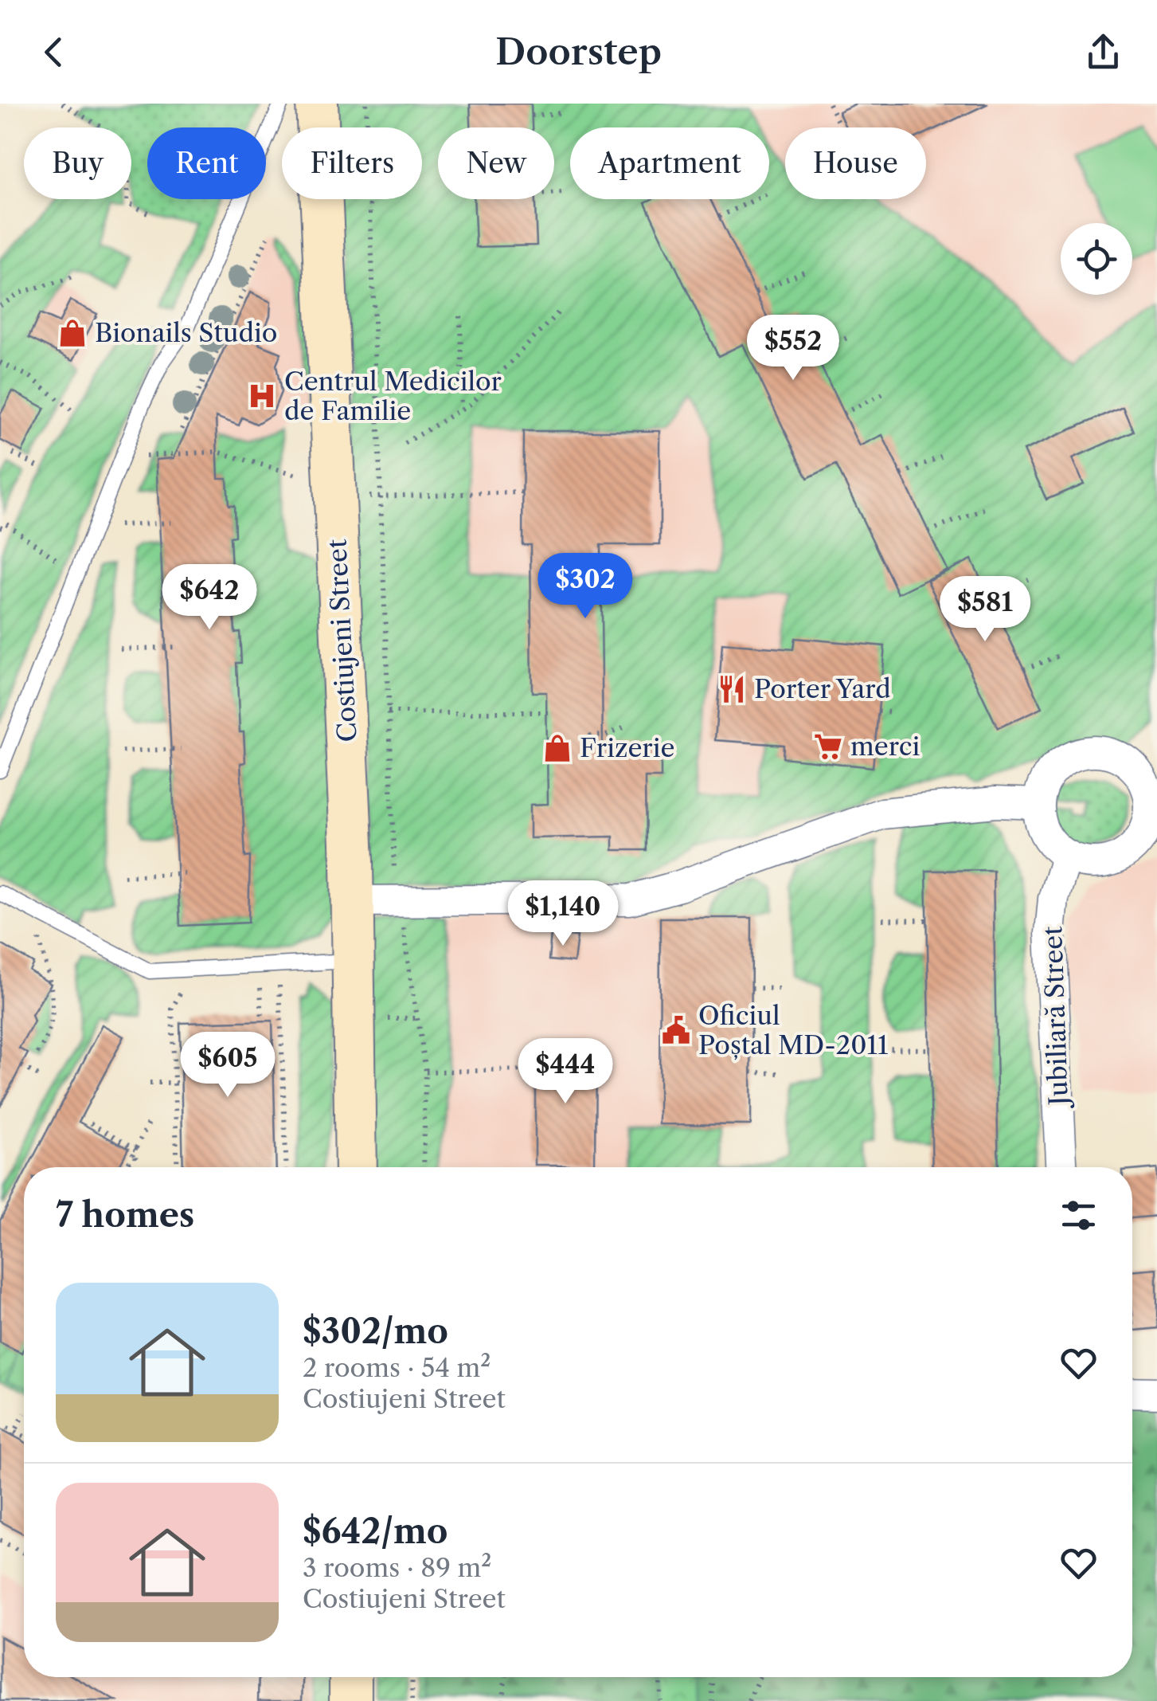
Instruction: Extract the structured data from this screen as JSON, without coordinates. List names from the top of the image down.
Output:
{
  "streets": {
    "street": ["Costiujeni Street", "Jubiliară Street"]
  },
  "places": {
    "shop": ["Bionails Studio", "Frizerie"],
    "hospital": ["Centrul Medicilor de Familie"],
    "restaurant": ["Porter Yard"],
    "supermarket": ["merci"],
    "public building": ["Oficiul Poștal MD-2011"]
  },
  "page": {
    "header": "Doorstep",
    "chip": [
      "Buy",
      "Rent",
      "Filters",
      "New",
      "Apartment",
      "House"
    ],
    "price": [
      "$552",
      "$302",
      "$642",
      "$581",
      "$1,140",
      "$605",
      "$444"
    ],
    "heading": "7 homes",
    "list": [
      {
        "name": "$302/mo",
        "note": "2 rooms · 54 m² · Costiujeni Street"
      },
      {
        "name": "$642/mo",
        "note": "3 rooms · 89 m² · Costiujeni Street"
      }
    ]
  }
}
